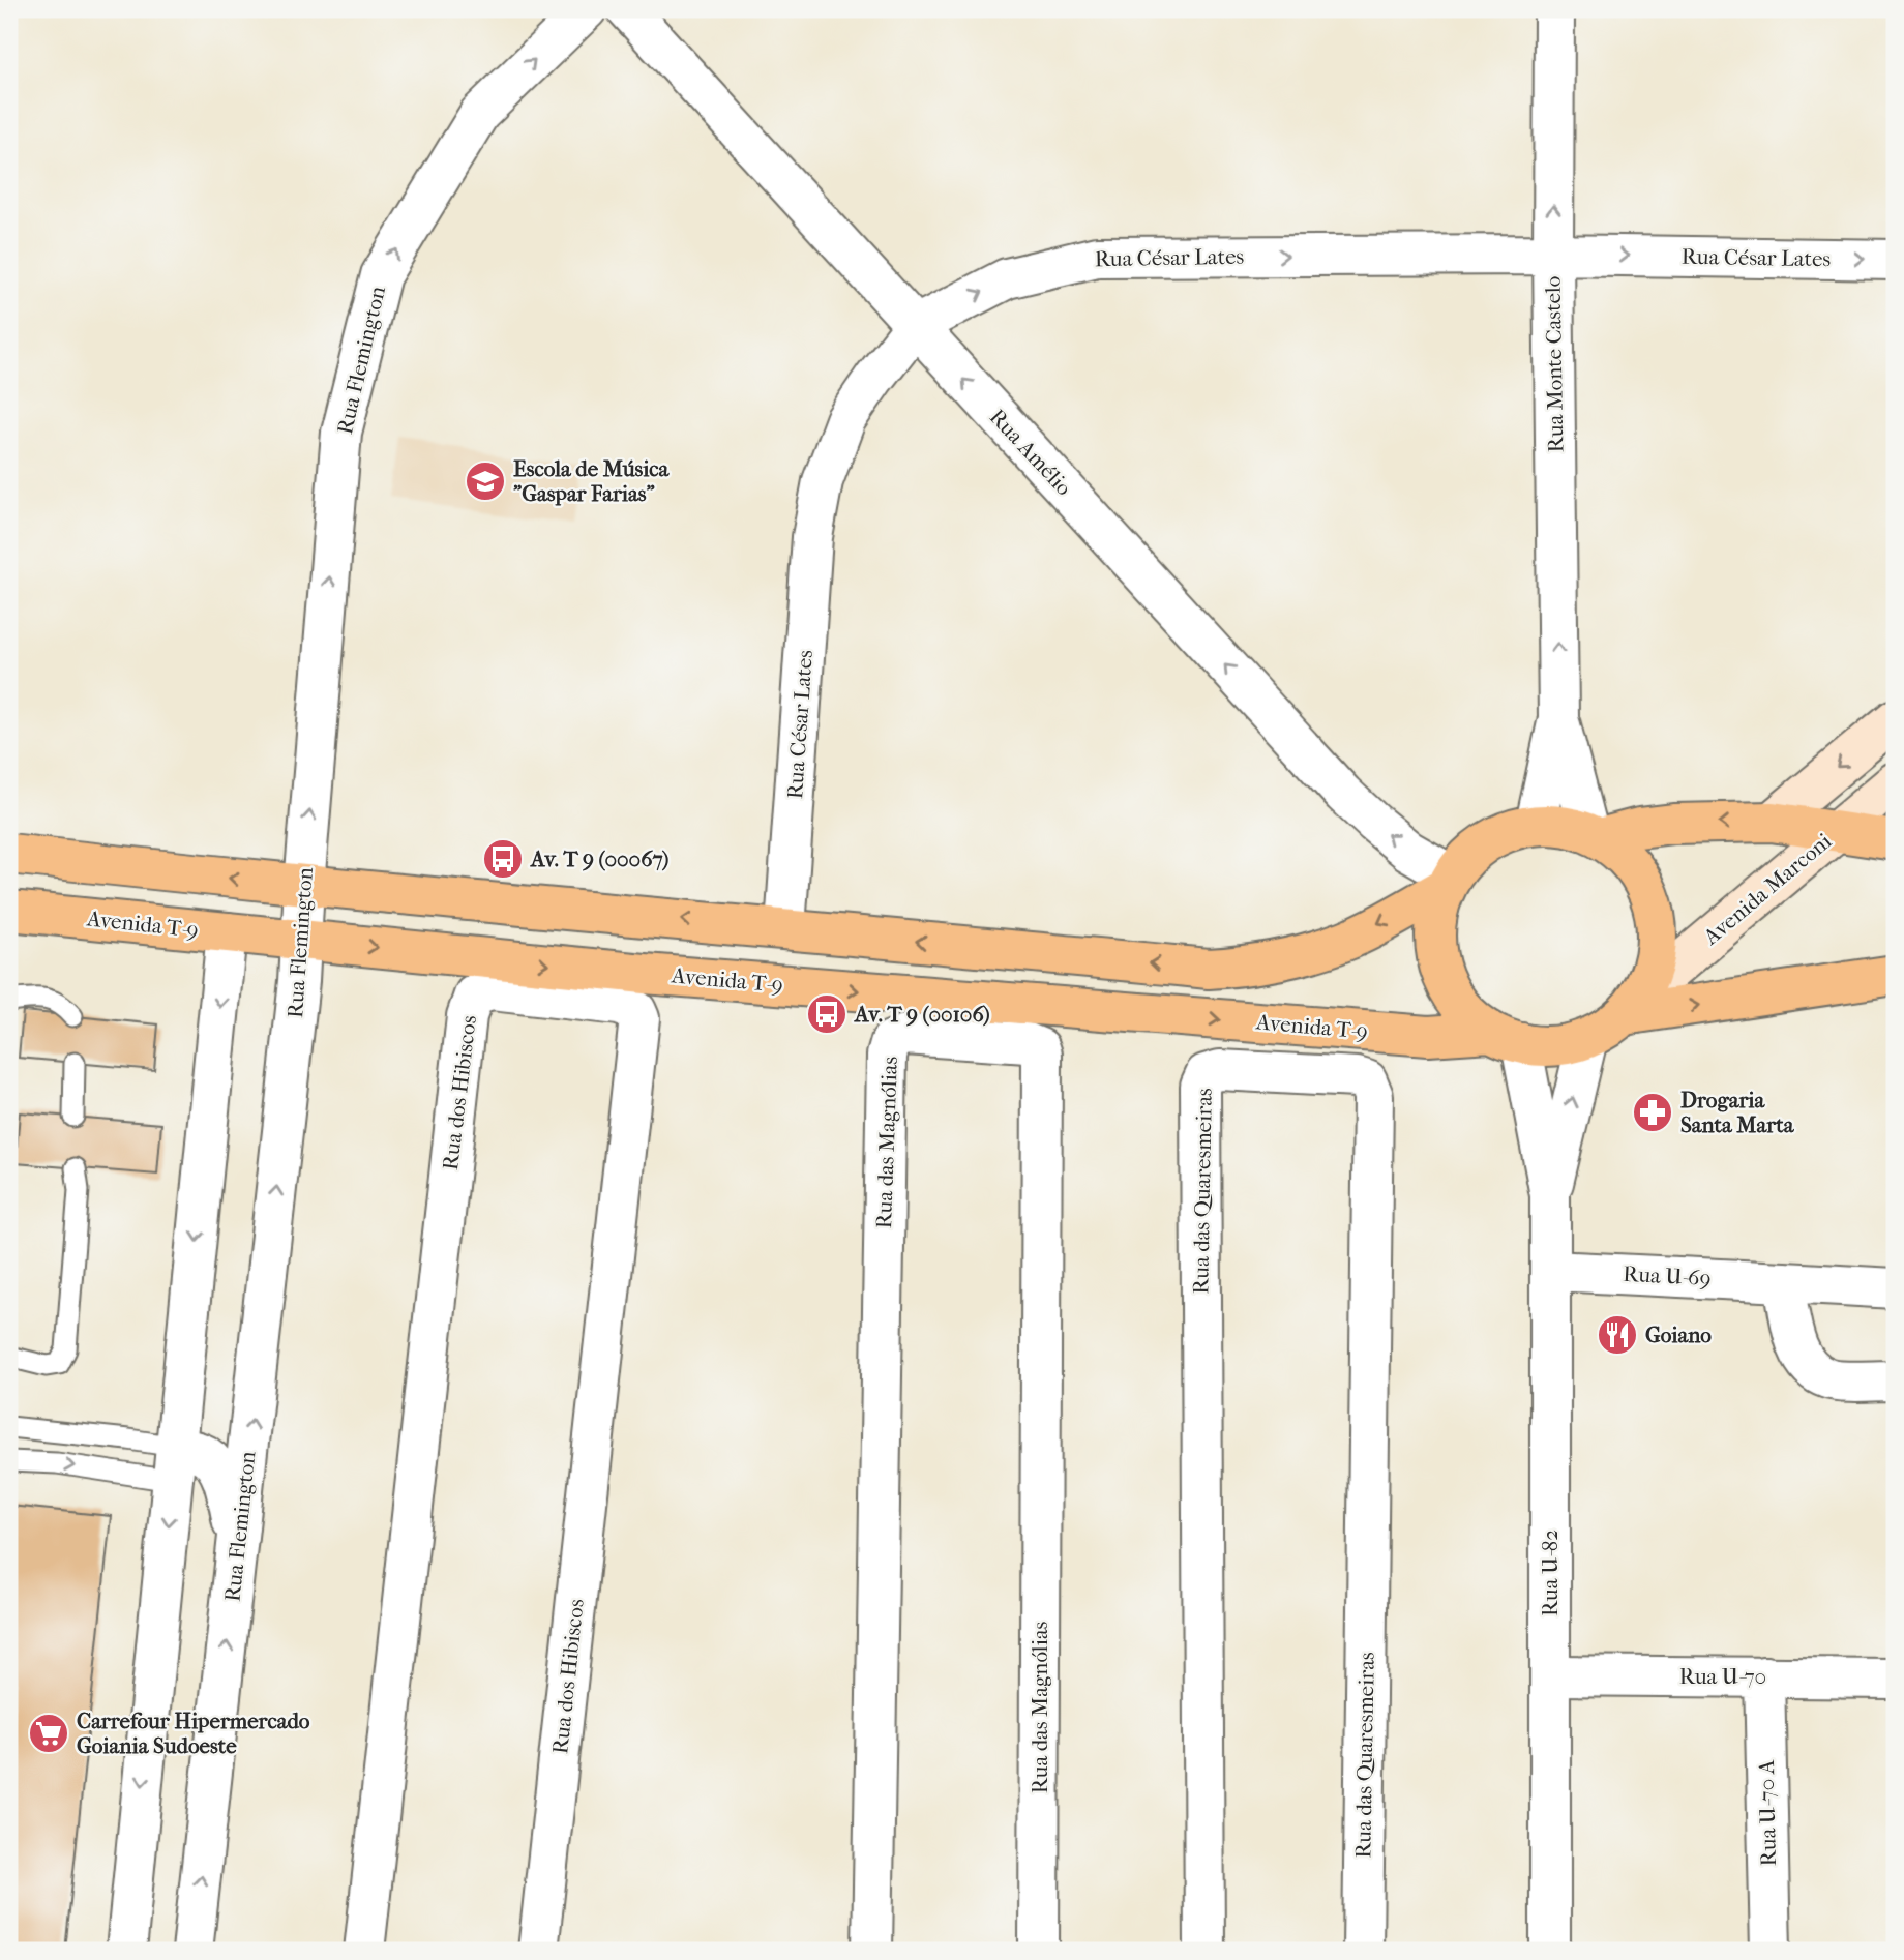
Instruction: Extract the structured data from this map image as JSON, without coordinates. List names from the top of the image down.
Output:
{
  "streets": {
    "main road": ["Avenida Marconi", "Avenida T-9"],
    "street": [
      "Rua César Lates",
      "Rua Flemington",
      "Rua Monte Castelo",
      "Rua Amélio",
      "Rua dos Hibiscos",
      "Rua das Magnólias",
      "Rua das Quaresmeiras",
      "Rua U-69",
      "Rua U-82",
      "Rua U-70",
      "Rua U-70 A"
    ]
  },
  "crossings": [
    ["Rua César Lates", "Rua Monte Castelo"],
    ["Rua César Lates", "Rua Amélio"],
    ["Rua Flemington", "Avenida T-9"],
    ["Rua Monte Castelo", "Rua Amélio"],
    ["Rua Monte Castelo", "Avenida Marconi"],
    ["Rua Monte Castelo", "Avenida T-9"],
    ["Rua Monte Castelo", "Rua U-82"],
    ["Rua Amélio", "Avenida Marconi"],
    ["Rua Amélio", "Avenida T-9"],
    ["Rua Amélio", "Rua U-82"],
    ["Avenida Marconi", "Avenida T-9"],
    ["Avenida Marconi", "Rua U-82"],
    ["Avenida T-9", "Rua U-82"],
    ["Rua U-69", "Rua U-82"],
    ["Rua U-82", "Rua U-70"],
    ["Rua U-70", "Rua U-70 A"]
  ],
  "one_way": ["Rua César Lates", "Rua Monte Castelo", "Rua Amélio"],
  "places": {
    "school or university": ["Escola de Música \"Gaspar Farias\""],
    "bus stop": ["Av. T 9 (00067)", "Av. T 9 (00106)"],
    "pharmacy": ["Drogaria Santa Marta"],
    "restaurant": ["Goiano"],
    "supermarket": ["Carrefour Hipermercado Goiania Sudoeste"]
  }
}
